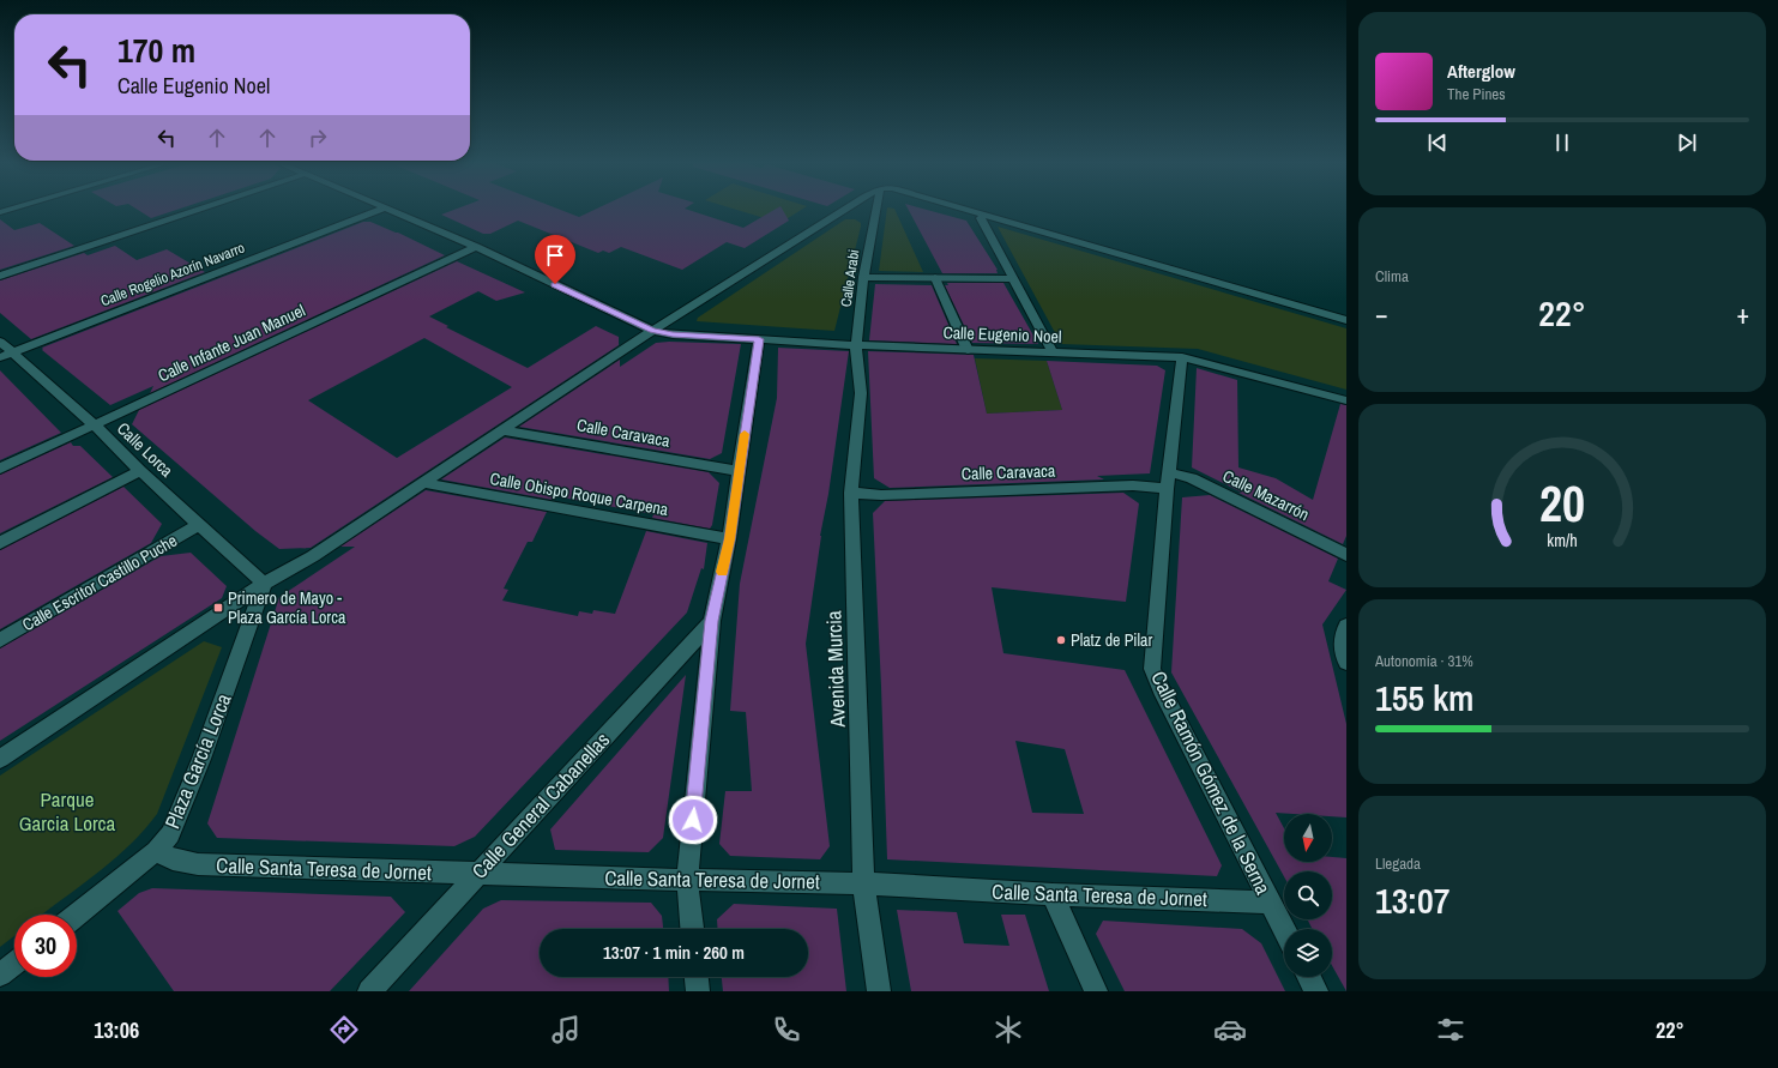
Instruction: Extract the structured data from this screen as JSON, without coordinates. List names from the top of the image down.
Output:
{
  "streets": {
    "street": [
      "Calle Rogelio Azorín Navarro",
      "Calle Arabi",
      "Calle Eugenio Noel",
      "Calle Infante Juan Manuel",
      "Calle Caravaca",
      "Calle Lorca",
      "Calle Obispo Roque Carpena",
      "Calle Mazarrón",
      "Calle Escritor Castillo Puche",
      "Avenida Murcia",
      "Plaza García Lorca",
      "Calle Ramón Gómez de la Serna",
      "Calle General Cabanellas",
      "Calle Santa Teresa de Jornet"
    ]
  },
  "crossings": [
    ["Calle Rogelio Azorín Navarro", "Calle Eugenio Noel"],
    ["Calle Rogelio Azorín Navarro", "Calle Lorca"],
    ["Calle Arabi", "Calle Eugenio Noel"],
    ["Calle Arabi", "Avenida Murcia"],
    ["Calle Eugenio Noel", "Calle Infante Juan Manuel"],
    ["Calle Eugenio Noel", "Avenida Murcia"],
    ["Calle Eugenio Noel", "Calle Ramón Gómez de la Serna"],
    ["Calle Infante Juan Manuel", "Calle Lorca"],
    ["Calle Caravaca", "Calle Mazarrón"],
    ["Calle Caravaca", "Avenida Murcia"],
    ["Calle Caravaca", "Calle Ramón Gómez de la Serna"],
    ["Calle Lorca", "Calle Escritor Castillo Puche"],
    ["Calle Lorca", "Plaza García Lorca"],
    ["Calle Mazarrón", "Calle Ramón Gómez de la Serna"],
    ["Avenida Murcia", "Calle Santa Teresa de Jornet"],
    ["Plaza García Lorca", "Calle Santa Teresa de Jornet"],
    ["Calle Ramón Gómez de la Serna", "Calle Santa Teresa de Jornet"],
    ["Calle General Cabanellas", "Calle Santa Teresa de Jornet"]
  ],
  "parks": ["Parque Garcia Lorca"],
  "places": {
    "transit": ["Primero de Mayo - Plaza García Lorca"],
    "other": ["Platz de Pilar"]
  },
  "north": "bottom",
  "page": {
    "turn": ["170 m", "Calle Eugenio Noel"],
    "song": ["Afterglow", "The Pines"],
    "tile": [
      "Clima",
      ["Autonomía · 31%", "155 km"],
      ["Llegada", "13:07"]
    ],
    "heat": ["−", "22°", "+"],
    "limit": "30",
    "trip": "13:07 · 1 min · 260 m",
    "tabs": ["13:06", "22°"],
    "gauge": ["20", "km/h"]
  }
}
